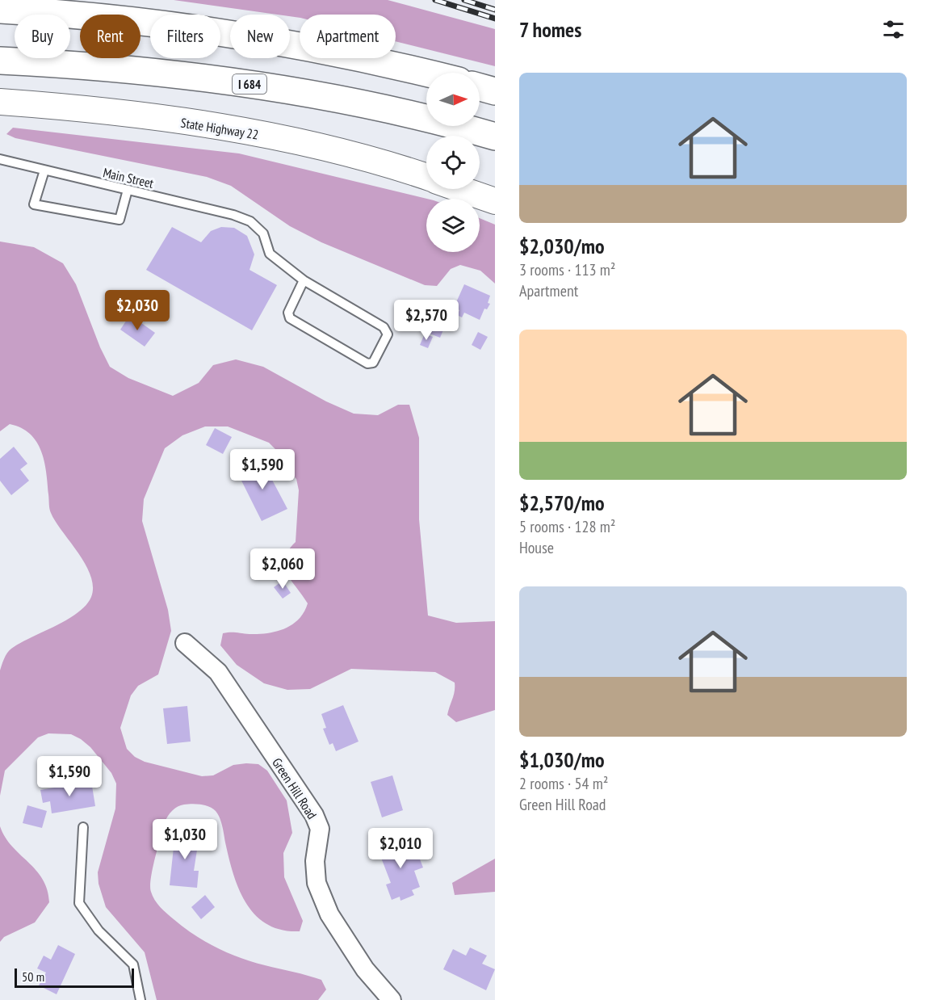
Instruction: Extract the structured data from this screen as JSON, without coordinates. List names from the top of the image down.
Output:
{
  "streets": {
    "highway": ["I 684"],
    "main road": ["State Highway 22"],
    "street": ["Green Hill Road"],
    "lane": ["Main Street"]
  },
  "scale_bar": "50 m",
  "north": "right",
  "page": {
    "heading": "7 homes",
    "chip": [
      "Buy",
      "Rent",
      "Filters",
      "New",
      "Apartment"
    ],
    "list": [
      {
        "name": "$2,030/mo",
        "note": "3 rooms · 113 m² · Apartment"
      },
      {
        "name": "$2,570/mo",
        "note": "5 rooms · 128 m² · House"
      },
      {
        "name": "$1,030/mo",
        "note": "2 rooms · 54 m² · Green Hill Road"
      }
    ],
    "price": [
      "$2,030",
      "$2,570",
      "$1,590",
      "$2,060",
      "$1,590",
      "$1,030",
      "$2,010"
    ],
    "scale": "50 m"
  }
}
